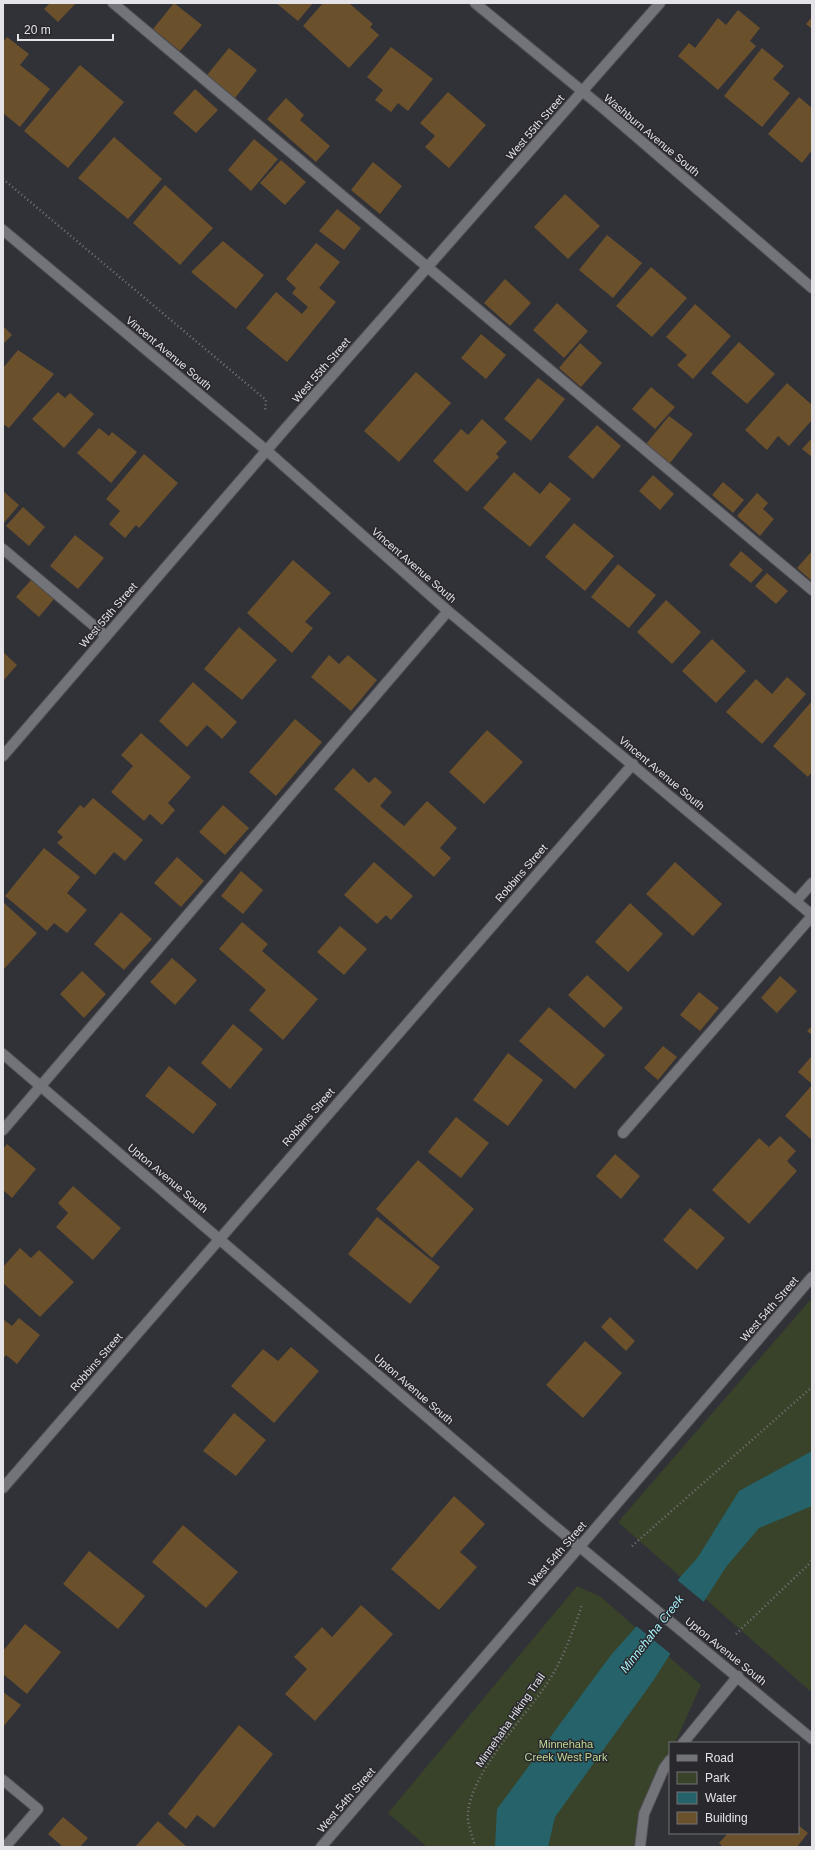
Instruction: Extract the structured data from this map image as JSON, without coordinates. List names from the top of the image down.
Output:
{
  "streets": {
    "street": [
      "West 55th Street",
      "Washburn Avenue South",
      "Vincent Avenue South",
      "Robbins Street",
      "Upton Avenue South",
      "West 54th Street"
    ],
    "path": ["Minnehaha Hiking Trail"]
  },
  "crossings": [
    ["West 55th Street", "Washburn Avenue South"],
    ["West 55th Street", "Vincent Avenue South"],
    ["Vincent Avenue South", "Robbins Street"],
    ["Robbins Street", "Upton Avenue South"],
    ["Upton Avenue South", "West 54th Street"]
  ],
  "water": ["Minnehaha Creek"],
  "parks": ["Minnehaha Creek West Park"],
  "legend": [
    "Road",
    "Park",
    "Water",
    "Building"
  ],
  "scale_bar": "20 m"
}
